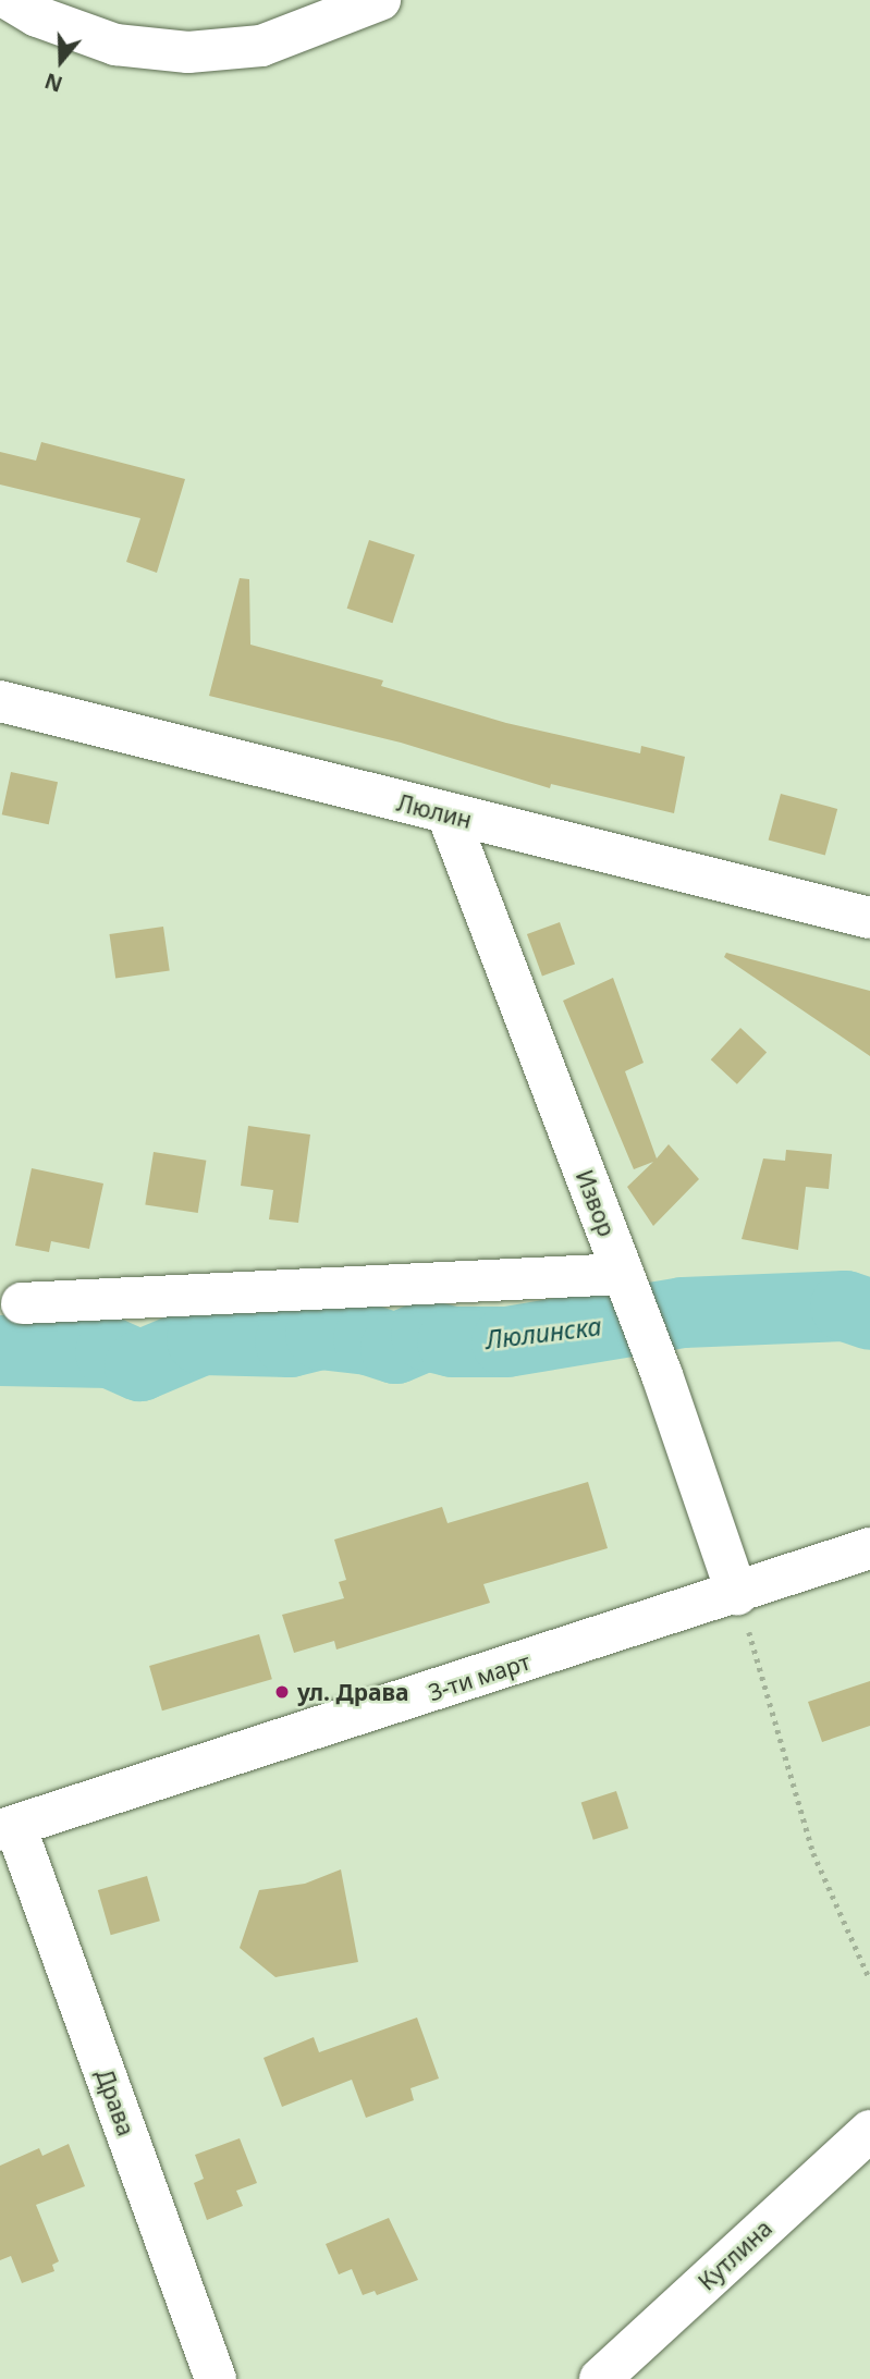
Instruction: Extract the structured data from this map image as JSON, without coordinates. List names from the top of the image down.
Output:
{
  "streets": {
    "street": [
      "Люлин",
      "Извор",
      "3-ти март",
      "Драва",
      "Кутлина"
    ]
  },
  "crossings": [
    ["Люлин", "Извор"],
    ["Извор", "3-ти март"],
    ["3-ти март", "Драва"]
  ],
  "water": ["Люлинска"],
  "places": ["ул. Драва"],
  "north": "bottom"
}
